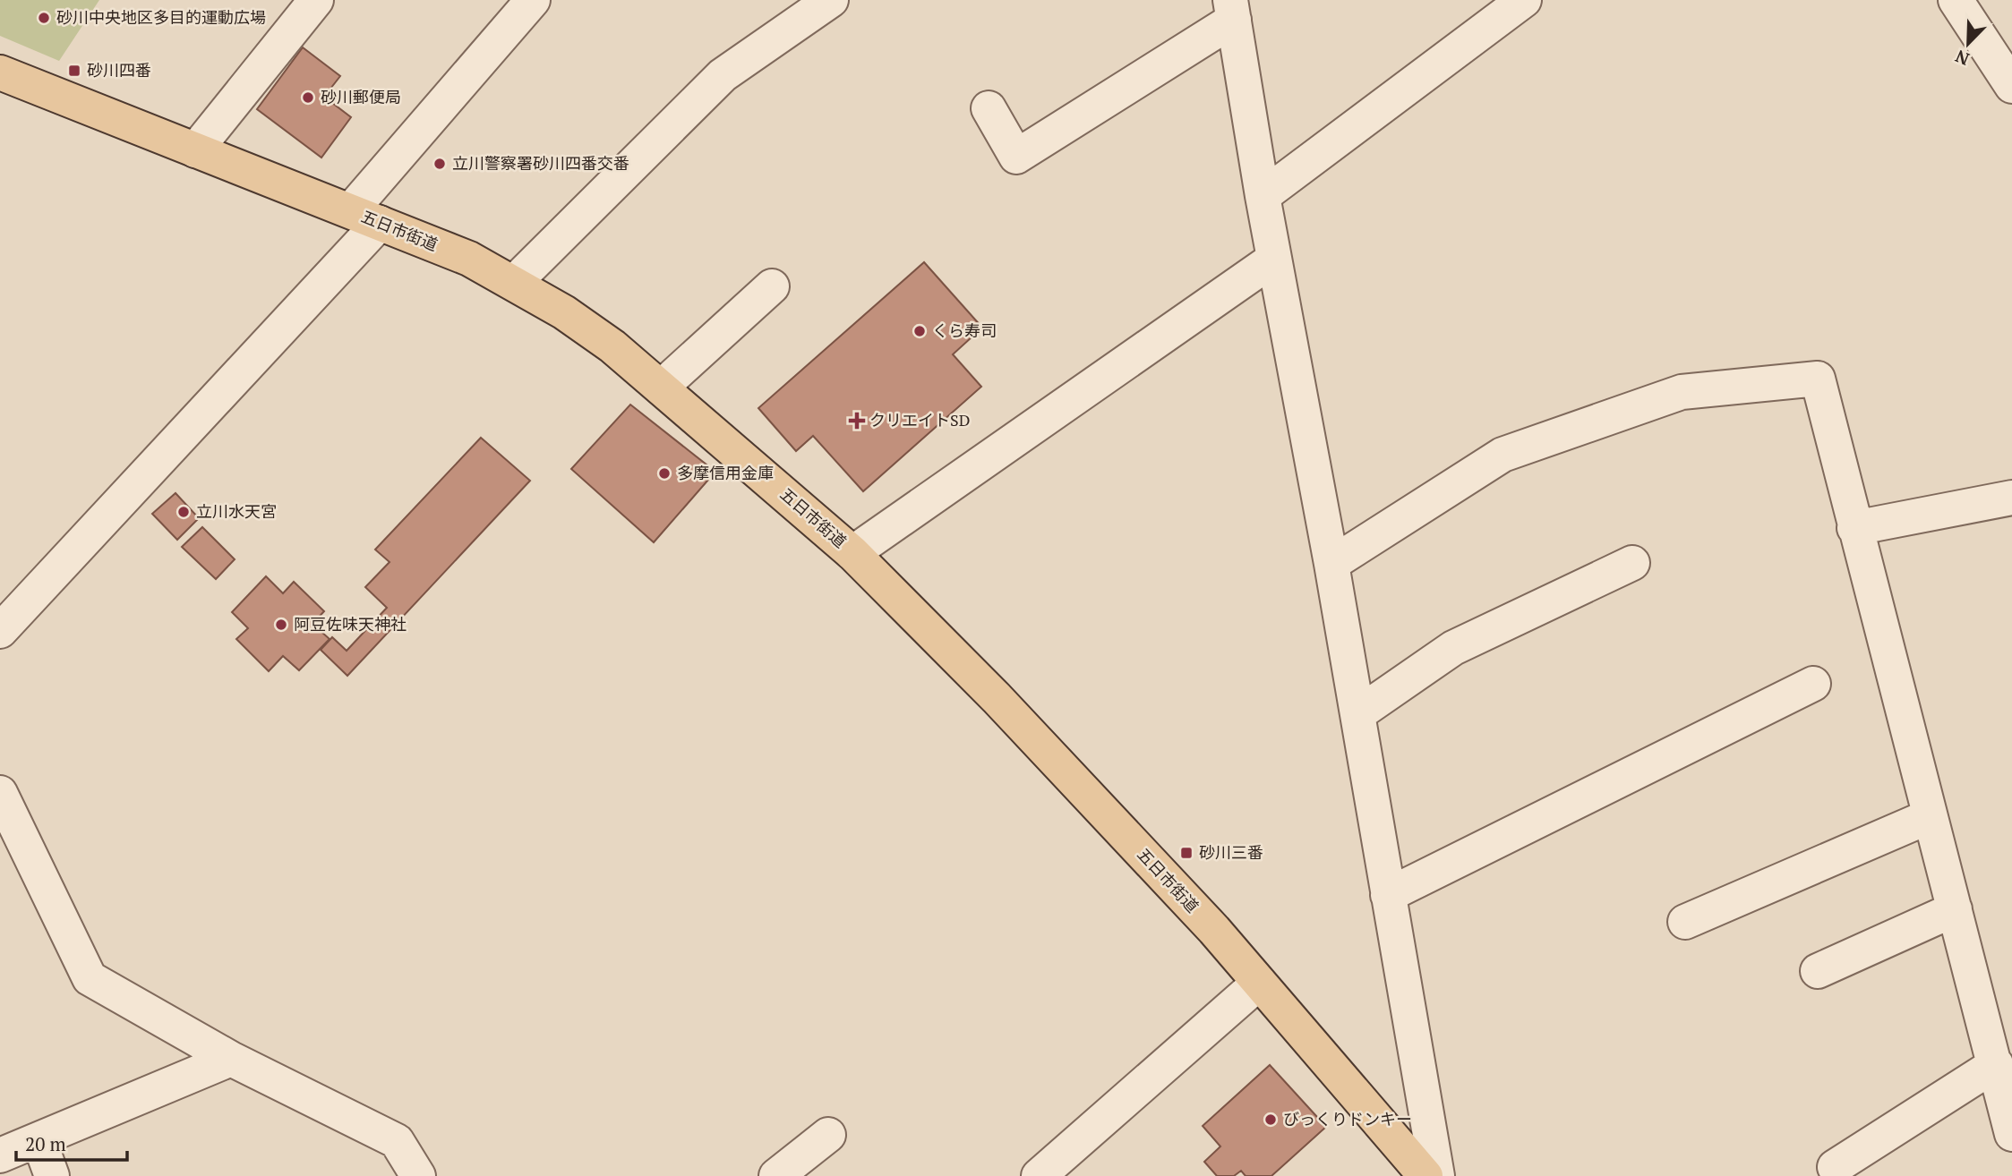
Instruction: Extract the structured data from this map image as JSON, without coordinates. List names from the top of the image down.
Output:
{
  "streets": {
    "main road": ["五日市街道"]
  },
  "places": {
    "other": [
      "砂川中央地区多目的運動広場",
      "砂川郵便局",
      "立川警察署砂川四番交番",
      "くら寿司",
      "多摩信用金庫",
      "立川水天宮",
      "阿豆佐味天神社",
      "びっくりドンキー"
    ],
    "transit": ["砂川四番", "砂川三番"],
    "health": ["クリエイトSD"]
  },
  "scale_bar": "20 m",
  "north": "bottom left"
}
